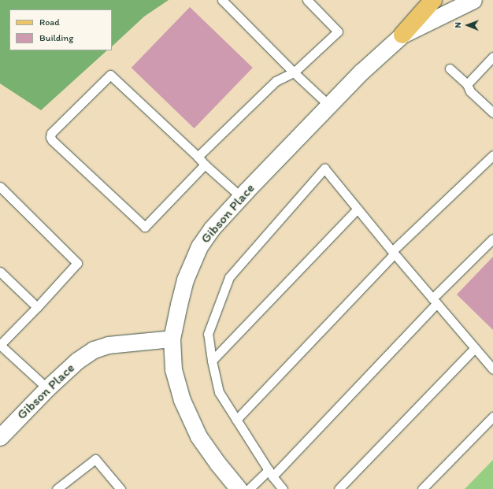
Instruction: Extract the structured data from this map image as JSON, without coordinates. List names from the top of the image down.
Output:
{
  "streets": {
    "street": ["Gibson Place"]
  },
  "legend": ["Road", "Building"],
  "north": "left"
}
